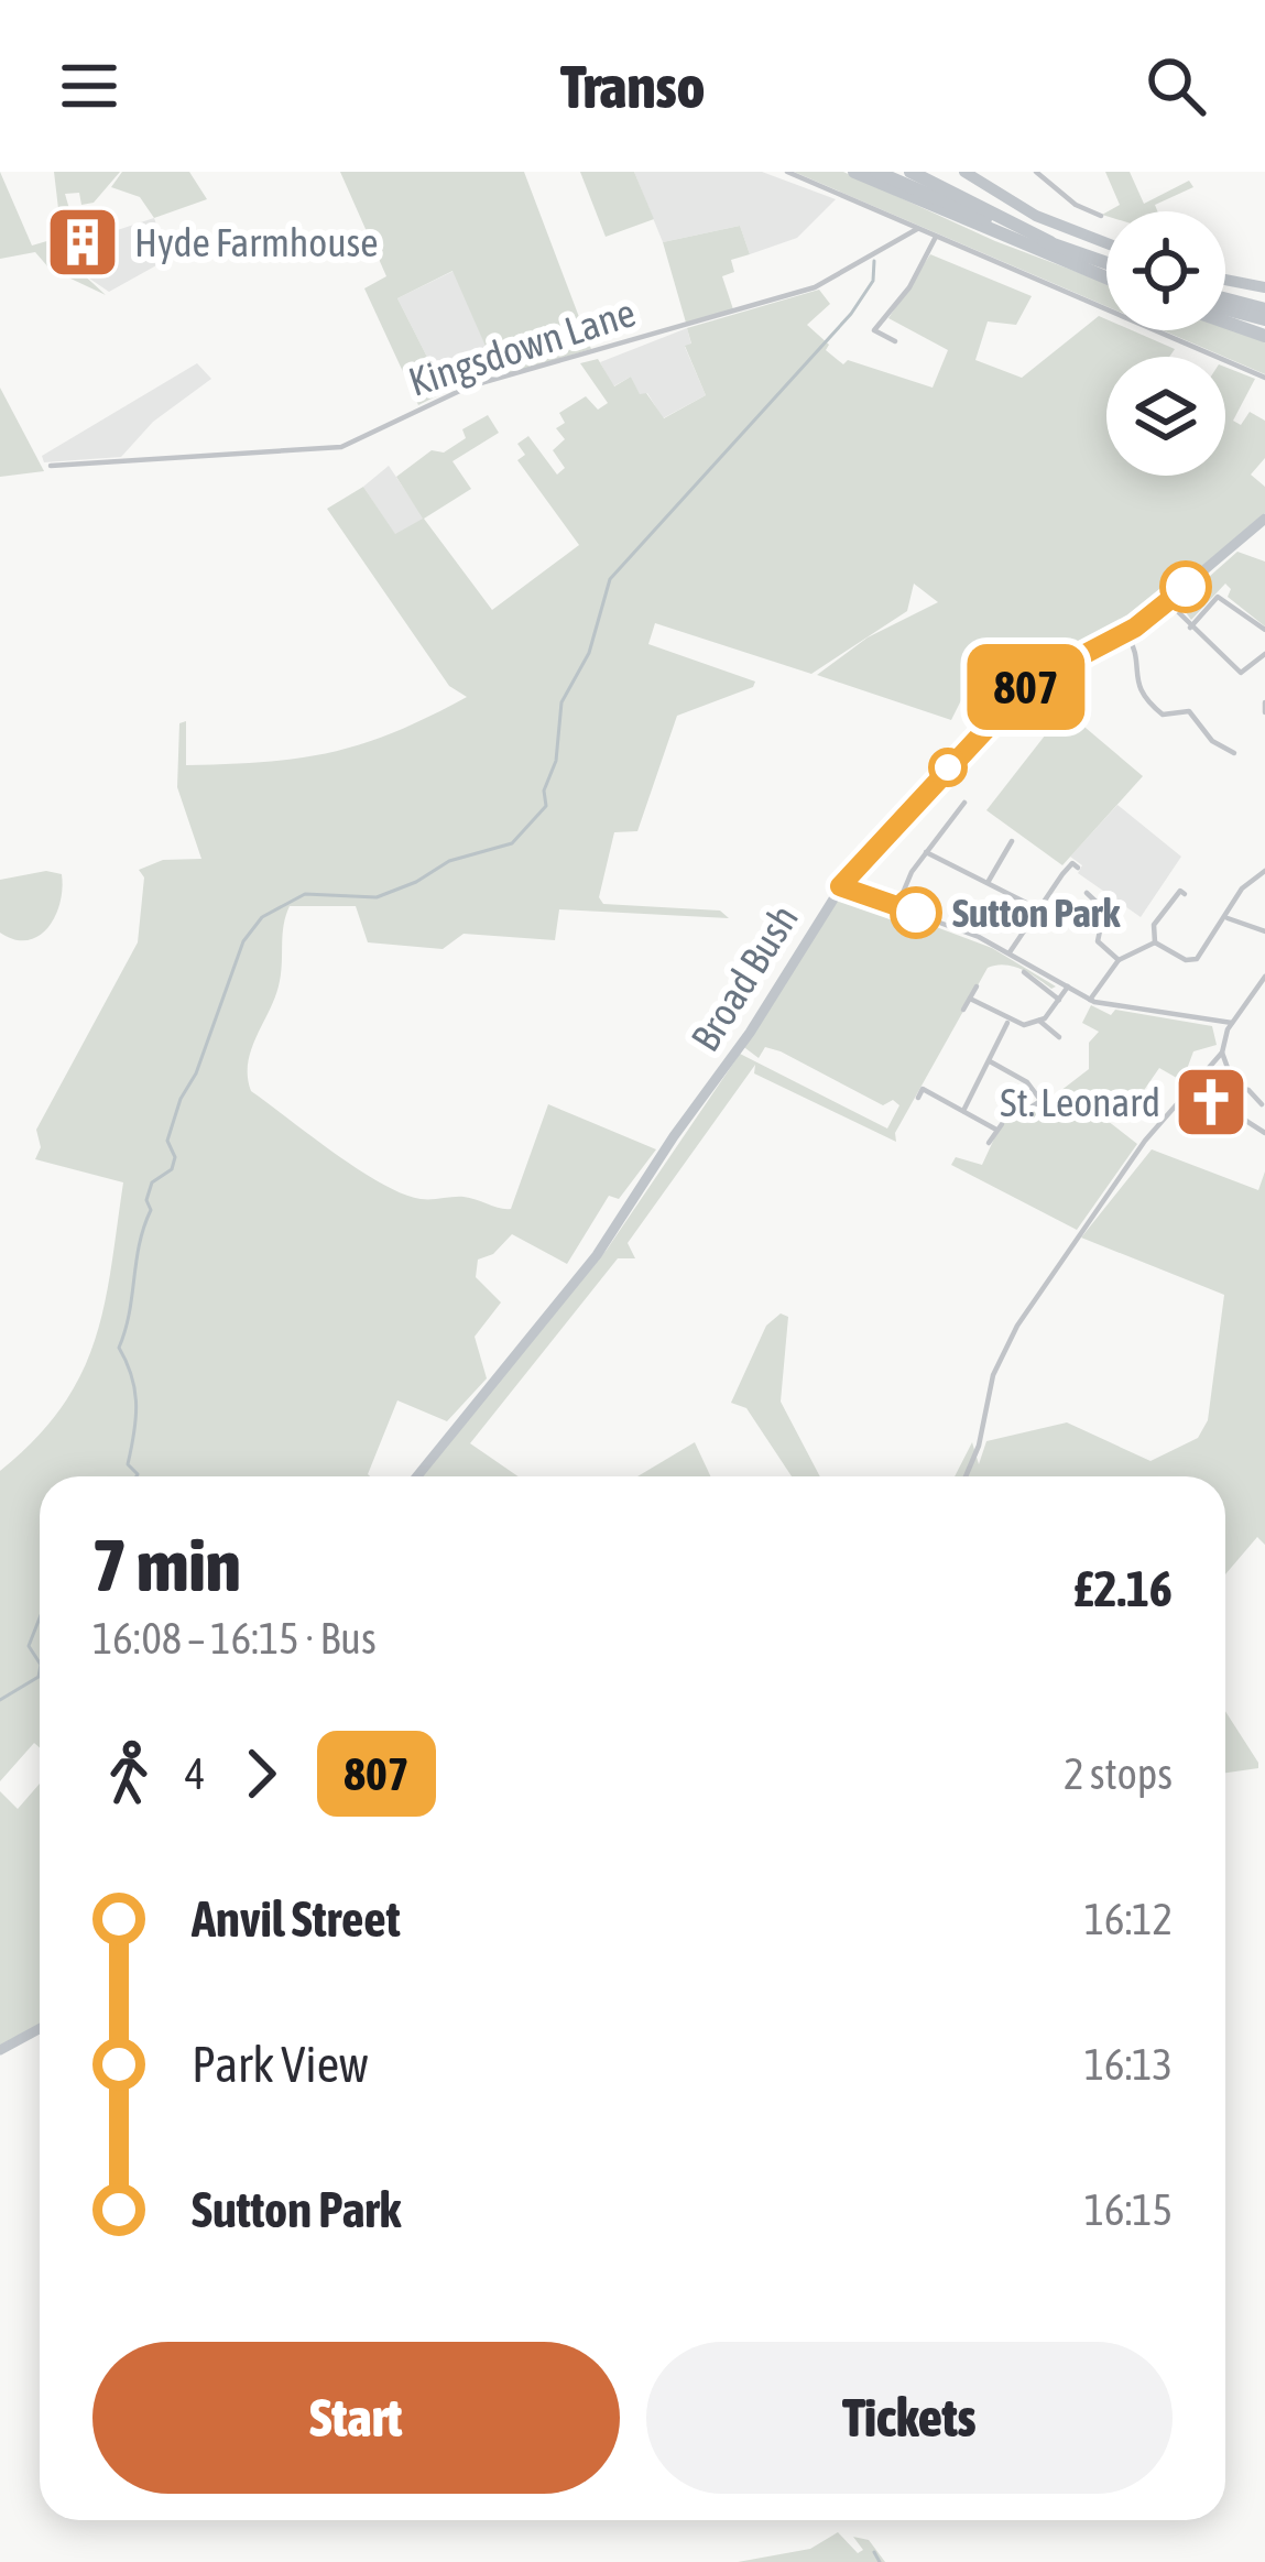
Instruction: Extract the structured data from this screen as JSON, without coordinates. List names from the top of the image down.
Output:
{
  "streets": {
    "main road": ["Broad Bush"],
    "street": ["Kingsdown Lane"]
  },
  "places": {
    "building": ["Hyde Farmhouse"],
    "other": ["Sutton Park"],
    "church": ["St. Leonard"]
  },
  "lines": ["bus line 807"],
  "page": {
    "header": "Transo",
    "on_map": "807",
    "heading": ["7 min", "16:08 – 16:15 · Bus", "£2.16"],
    "legs": ["4", "807", "2 stops"],
    "list": [
      {
        "name": "Anvil Street",
        "value": "16:12"
      },
      {
        "name": "Park View",
        "value": "16:13"
      },
      {
        "name": "Sutton Park",
        "value": "16:15"
      }
    ],
    "buttons": ["Start", "Tickets"]
  }
}
